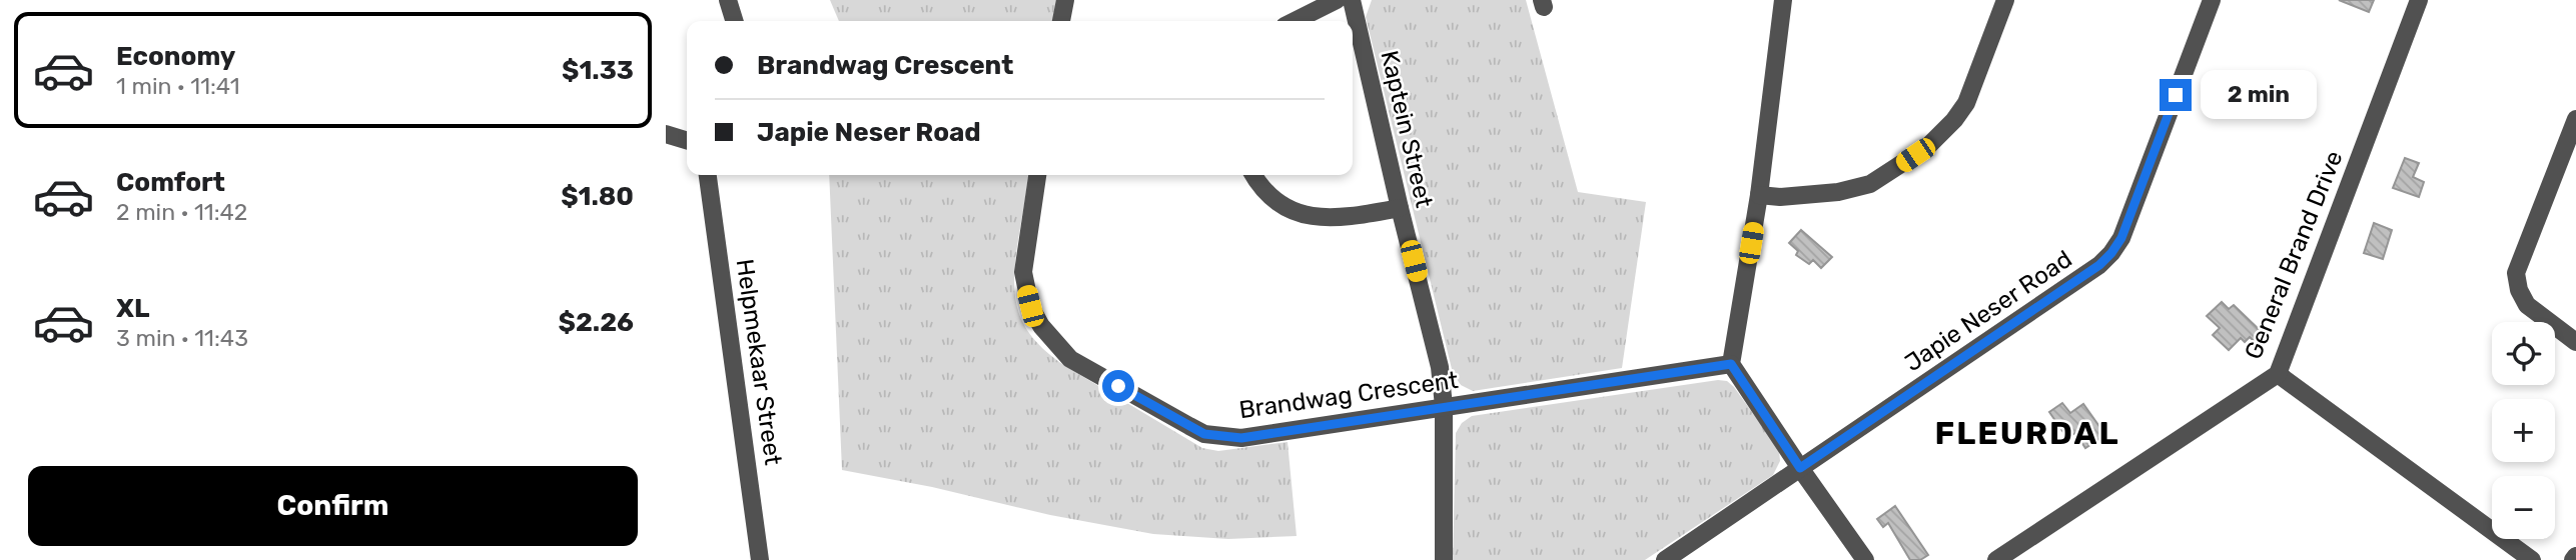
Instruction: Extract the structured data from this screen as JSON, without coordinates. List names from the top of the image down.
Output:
{
  "streets": {
    "street": [
      "Kaptein Street",
      "General Brand Drive",
      "Japie Neser Road",
      "Helpmekaar Street",
      "Brandwag Crescent"
    ]
  },
  "crossings": [
    ["Kaptein Street", "Brandwag Crescent"]
  ],
  "districts": ["FLEURDAL"],
  "page": {
    "list": [
      {
        "name": "Economy",
        "note": "1 min · 11:41",
        "value": "$1.33"
      },
      {
        "name": "Comfort",
        "note": "2 min · 11:42",
        "value": "$1.80"
      },
      {
        "name": "XL",
        "note": "3 min · 11:43",
        "value": "$2.26"
      }
    ],
    "banner": ["Brandwag Crescent", "Japie Neser Road"],
    "bubble": "2 min",
    "map_buttons": ["+", "−"],
    "buttons": "Confirm"
  }
}
